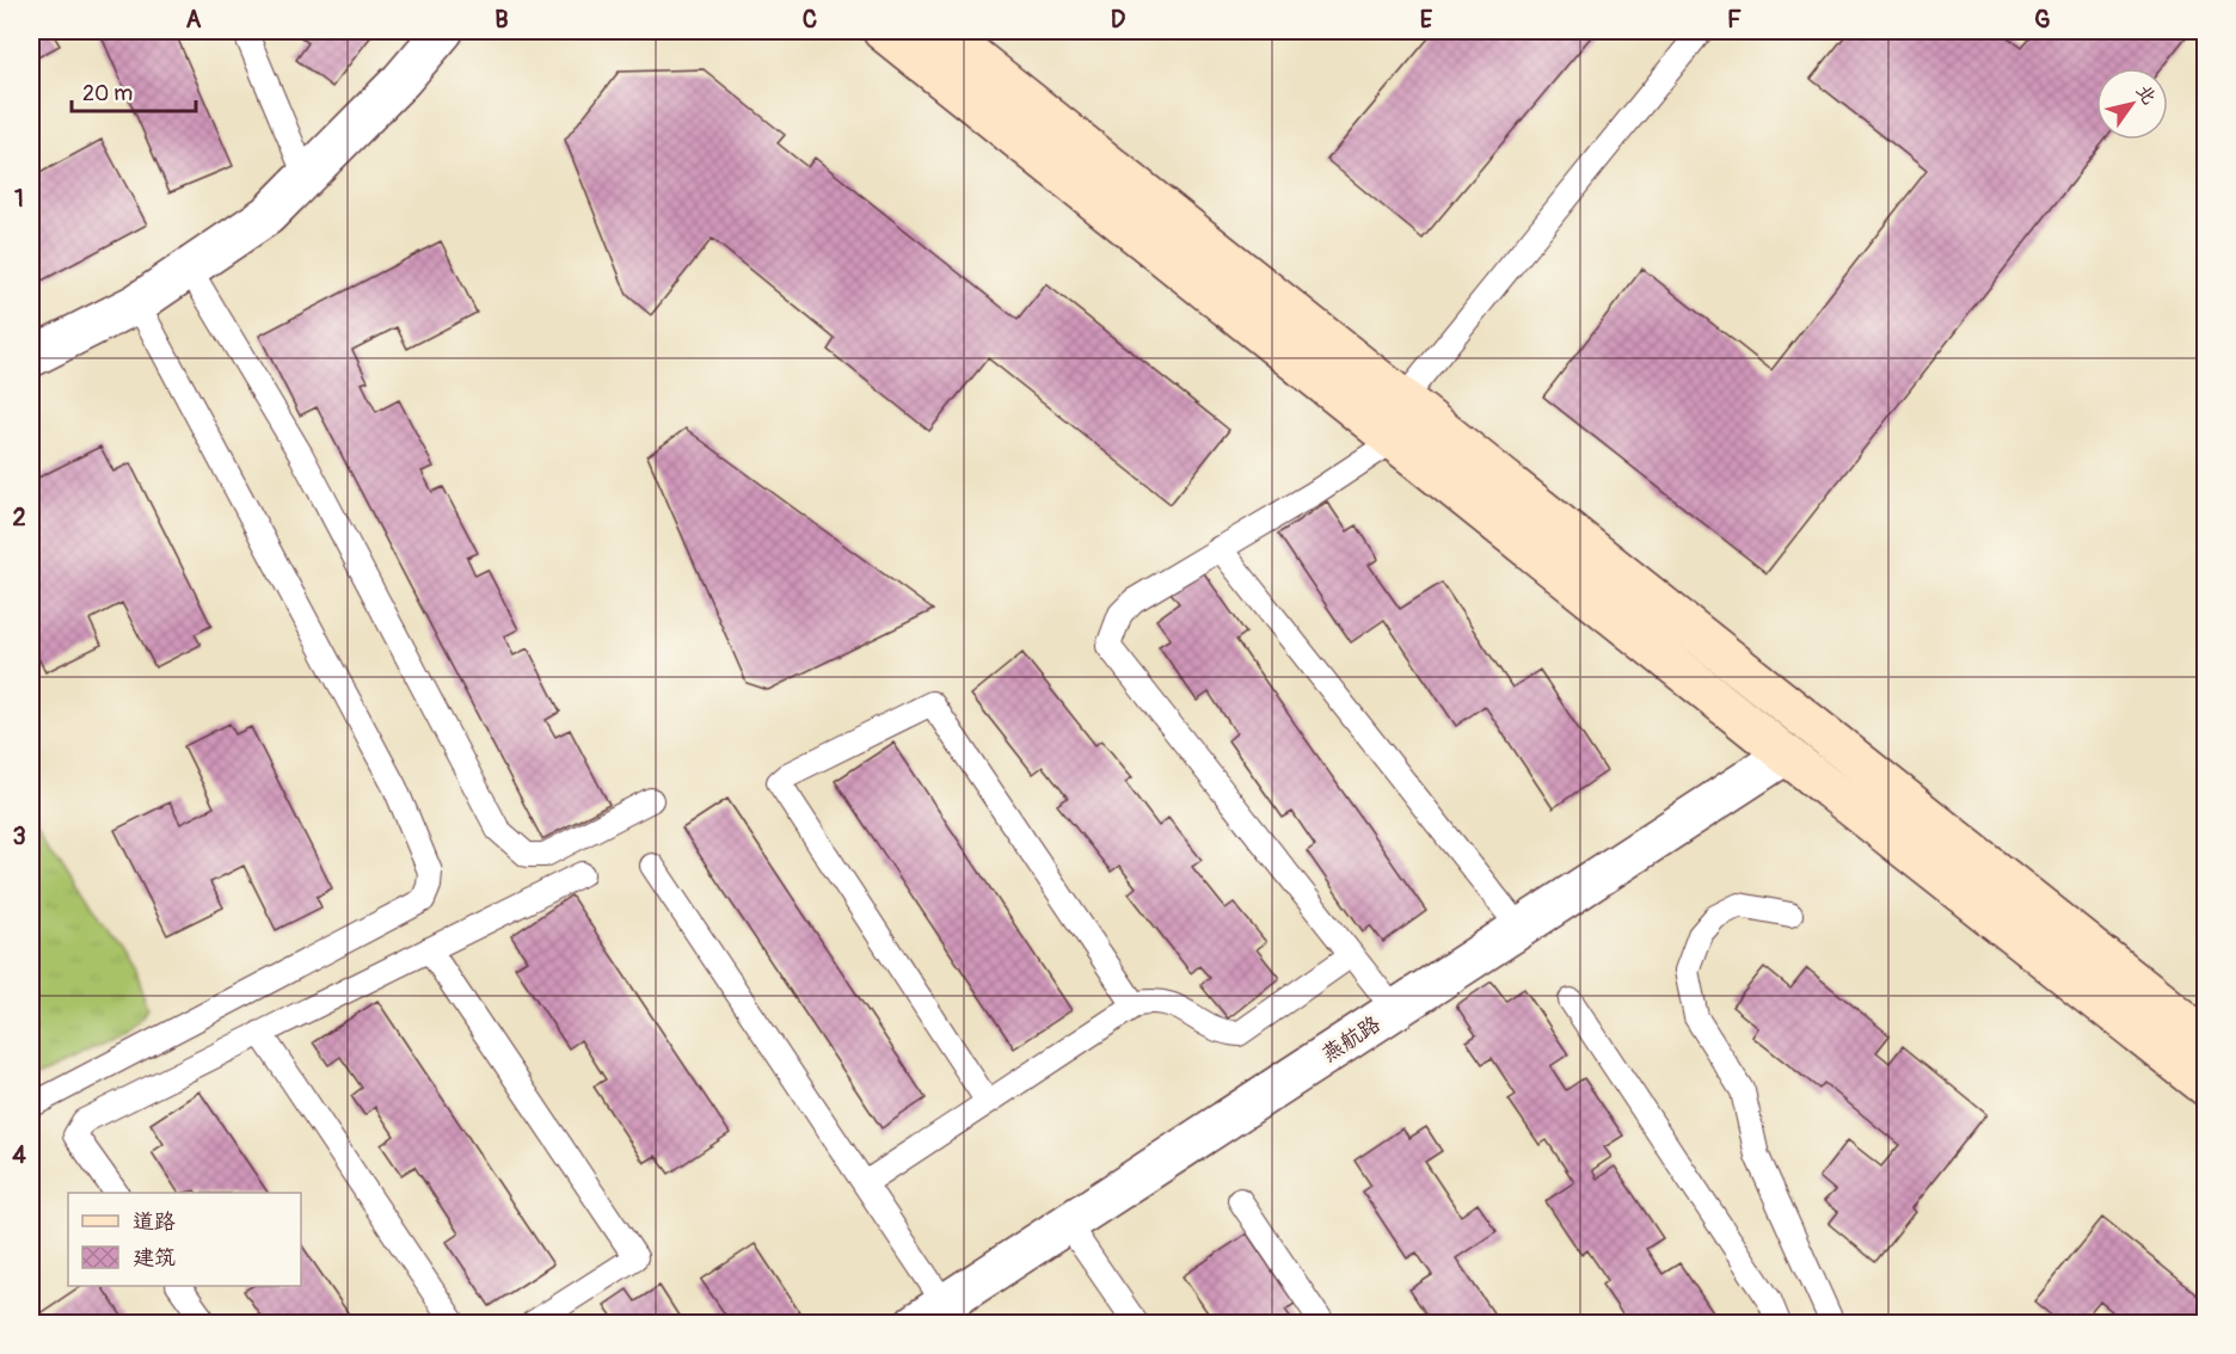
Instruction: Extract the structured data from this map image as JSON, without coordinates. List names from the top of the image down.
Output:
{
  "streets": {
    "street": ["燕航路"]
  },
  "legend": ["道路", "建筑"],
  "scale_bar": "20 m",
  "north": "top right",
  "grid": {
    "columns": [
      "A",
      "B",
      "C",
      "D",
      "E",
      "F",
      "G"
    ],
    "rows": [
      "1",
      "2",
      "3",
      "4"
    ]
  }
}
